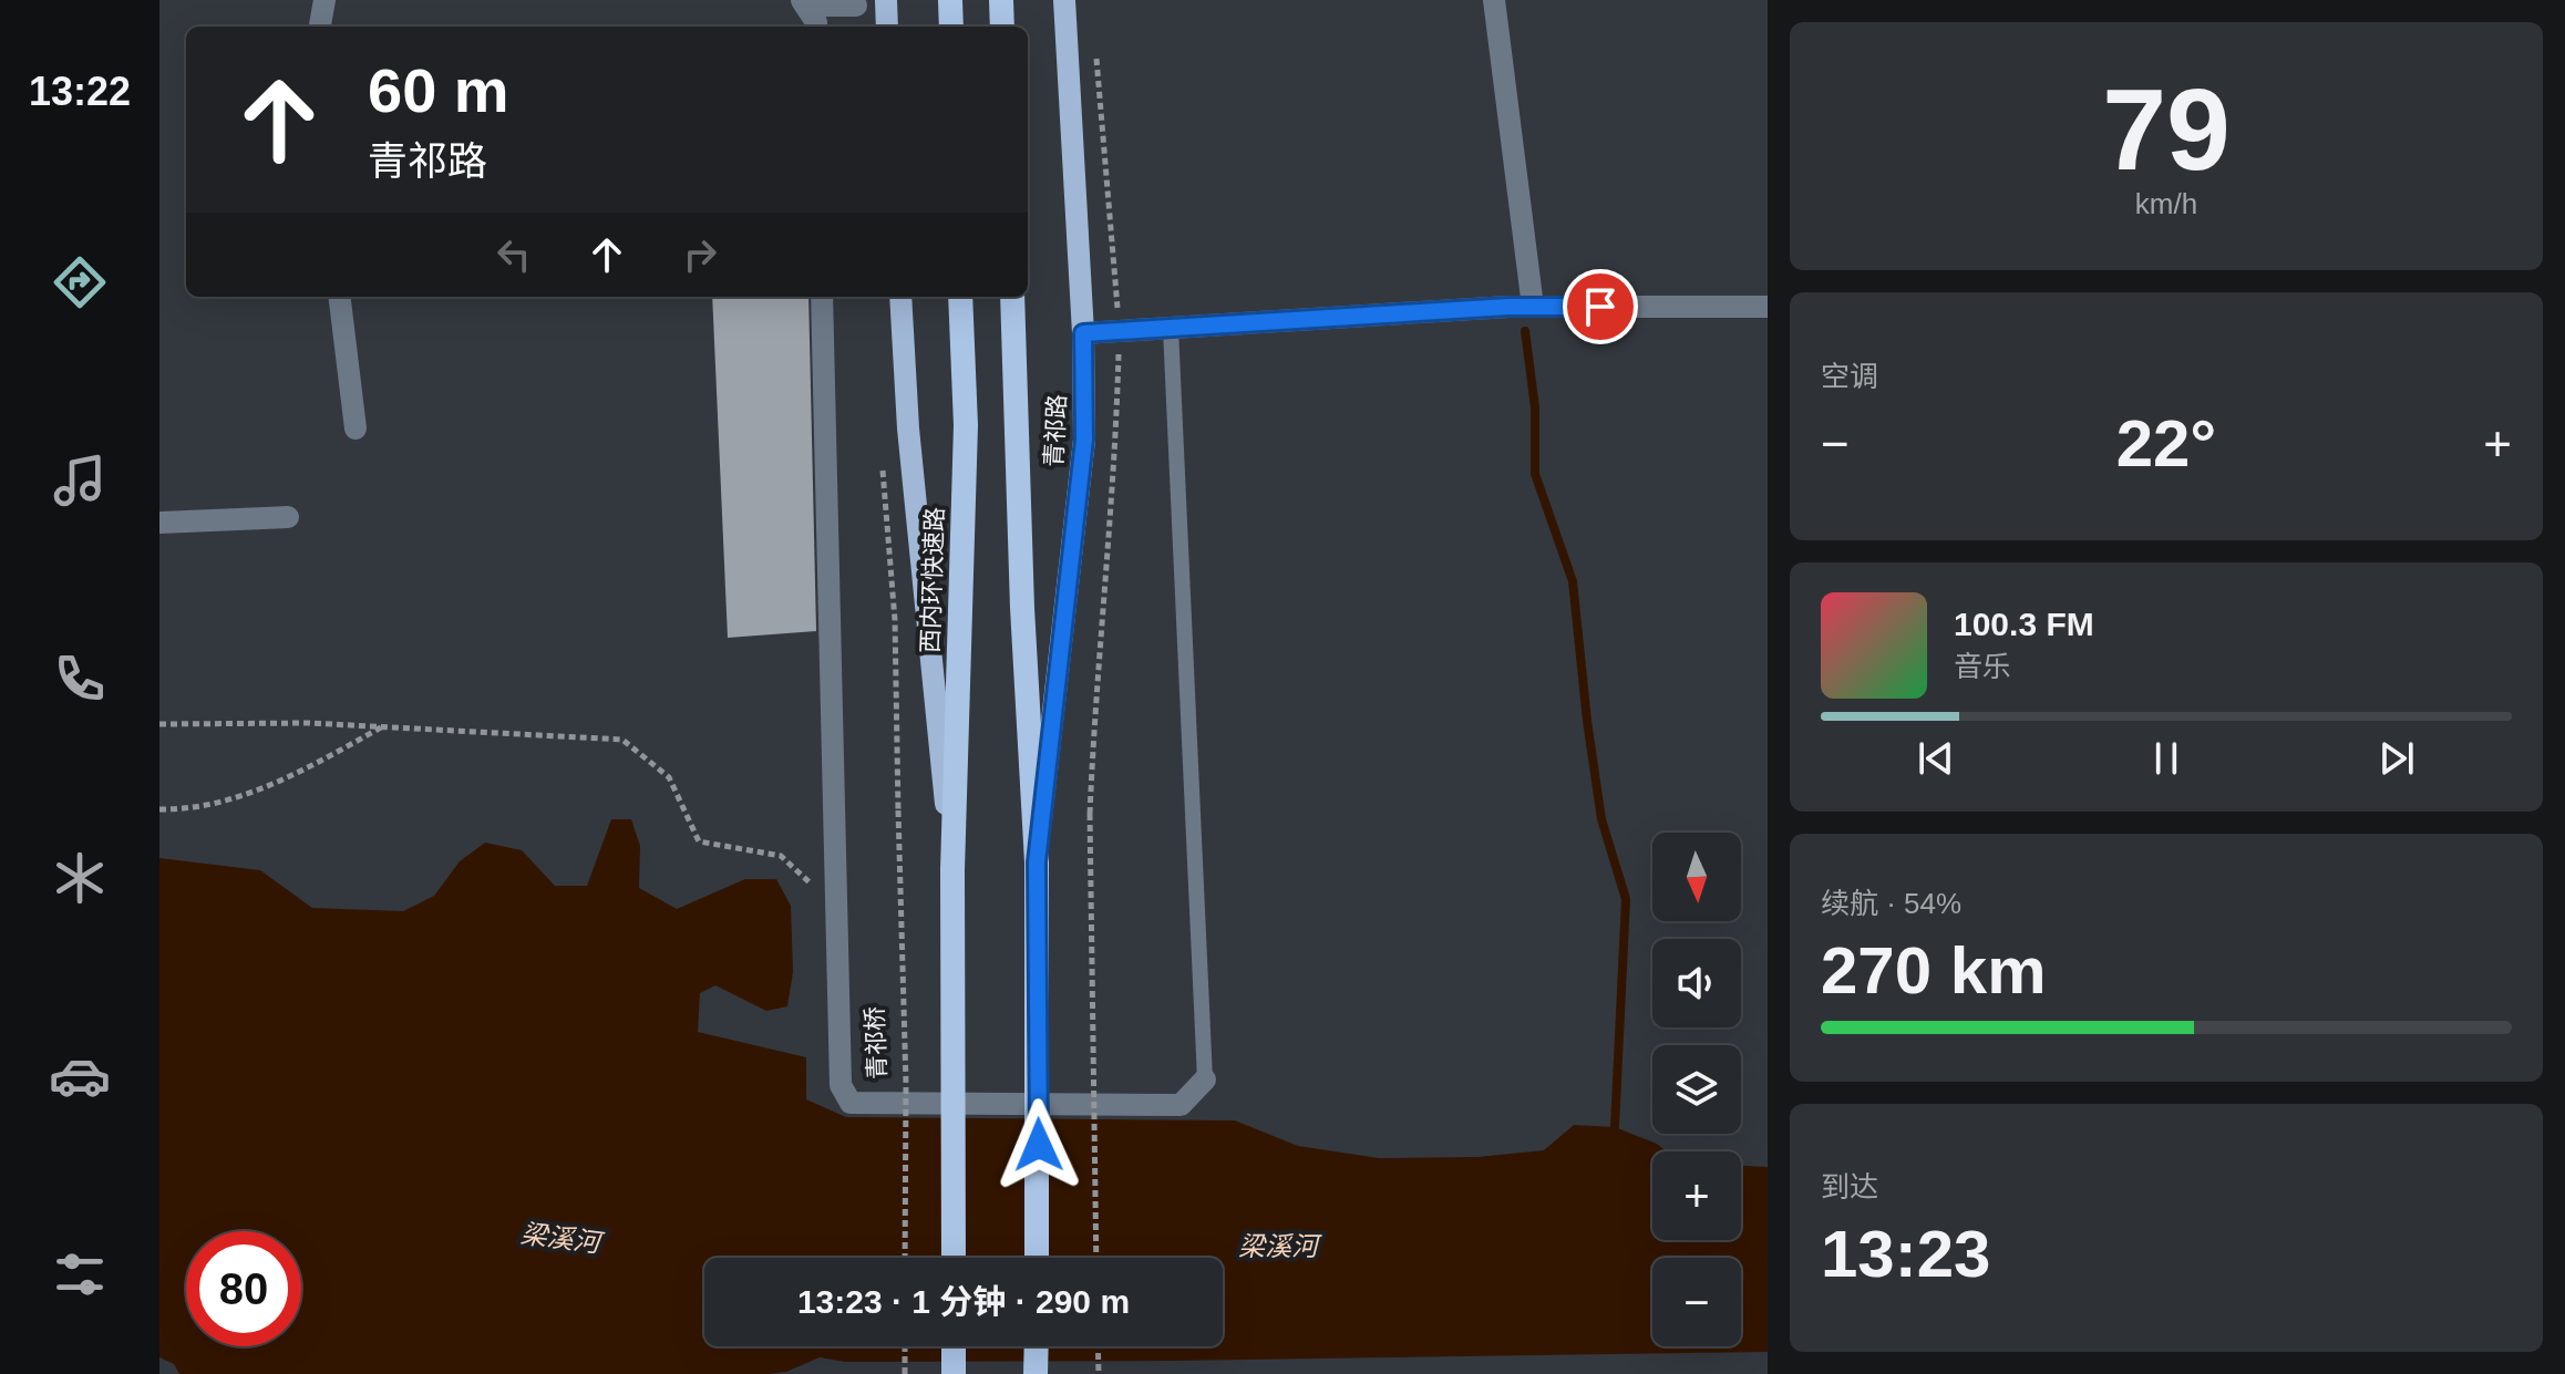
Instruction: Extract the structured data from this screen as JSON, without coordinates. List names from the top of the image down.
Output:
{
  "streets": {
    "highway": ["西内环快速路"],
    "main road": ["青祁路"],
    "path": ["青祁桥"]
  },
  "water": ["梁溪河"],
  "north": "bottom",
  "page": {
    "tabs": "13:22",
    "tile": [
      ["79", "km/h"],
      "空调",
      ["续航 · 54%", "270 km"],
      ["到达", "13:23"]
    ],
    "turn": ["60 m", "青祁路"],
    "heat": ["−", "22°", "+"],
    "song": ["100.3 FM", "音乐"],
    "map_buttons": ["+", "−"],
    "limit": "80",
    "trip": "13:23 · 1 分钟 · 290 m"
  }
}
